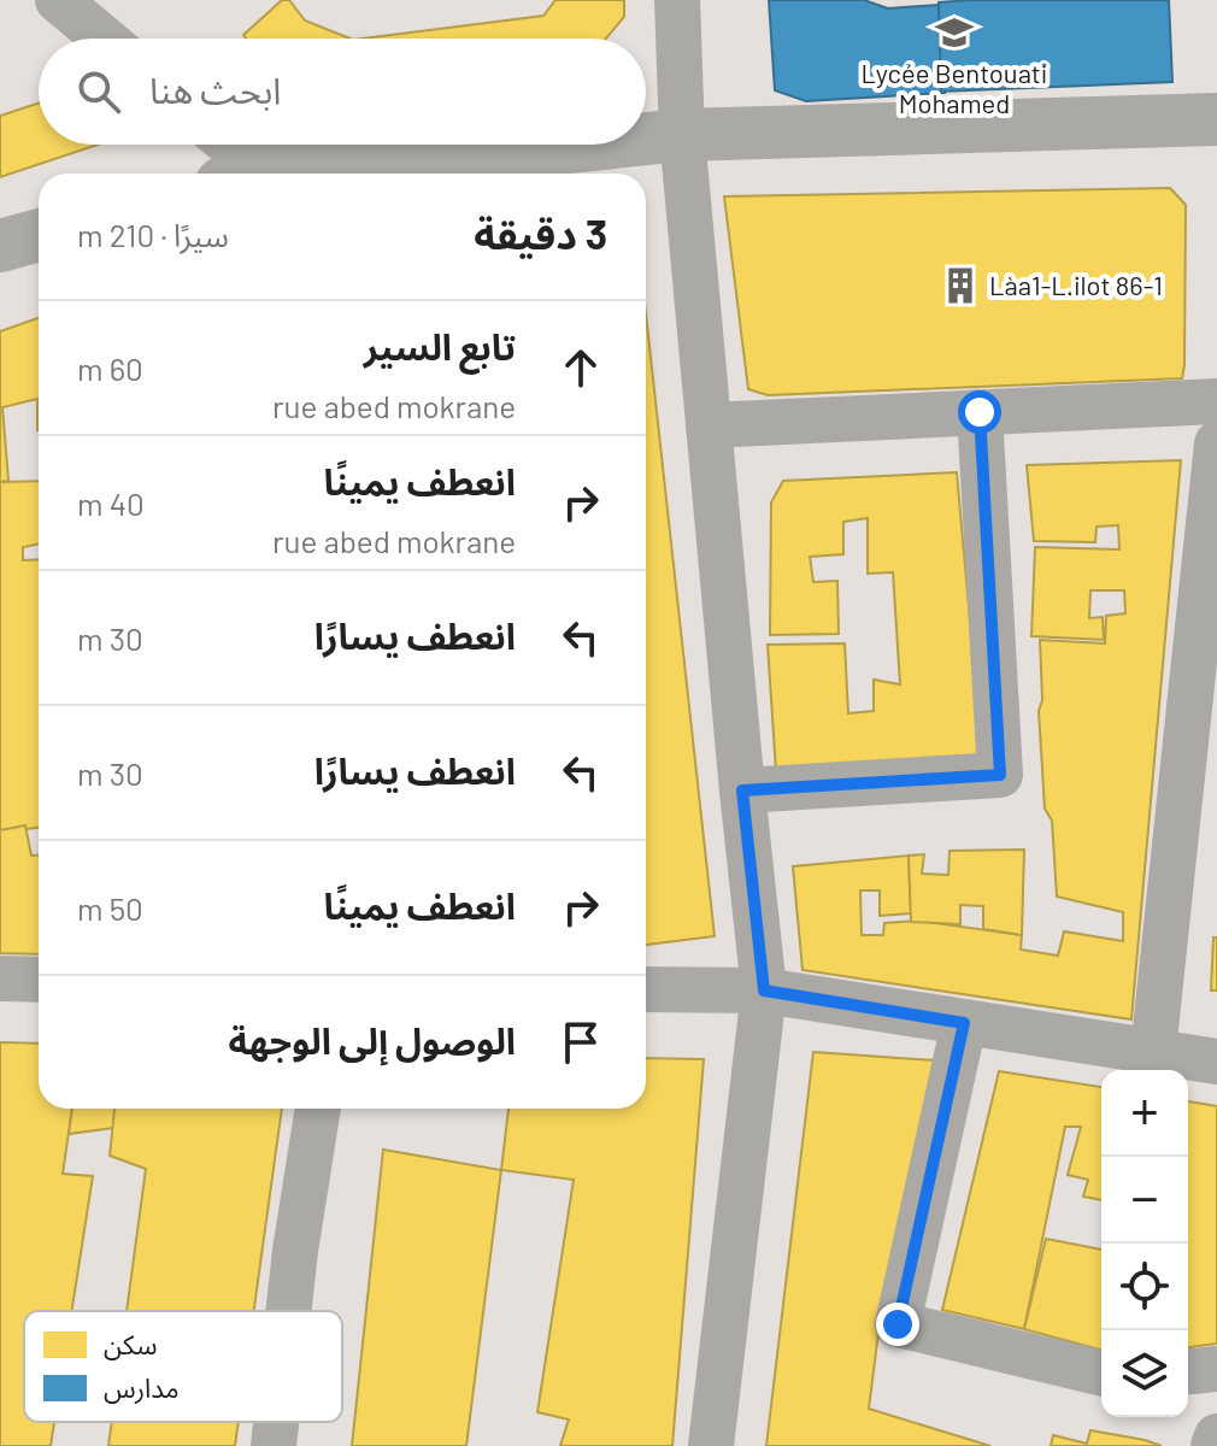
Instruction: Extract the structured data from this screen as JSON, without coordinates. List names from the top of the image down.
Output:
{
  "places": {
    "school or university": ["Lycée Bentouati Mohamed"],
    "building": ["Làa1-L.ilot 86-1"]
  },
  "legend": ["سكن", "مدارس"],
  "page": {
    "search": "ابحث هنا",
    "heading": ["3 دقيقة", "سيرًا · 210 m"],
    "list": [
      ["تابع السير", "rue abed mokrane", "60 m"],
      ["انعطف يمينًا", "rue abed mokrane", "40 m"],
      ["انعطف يسارًا", "30 m"],
      ["انعطف يسارًا", "30 m"],
      ["انعطف يمينًا", "50 m"],
      "الوصول إلى الوجهة"
    ],
    "map_buttons": ["+", "−"]
  }
}
